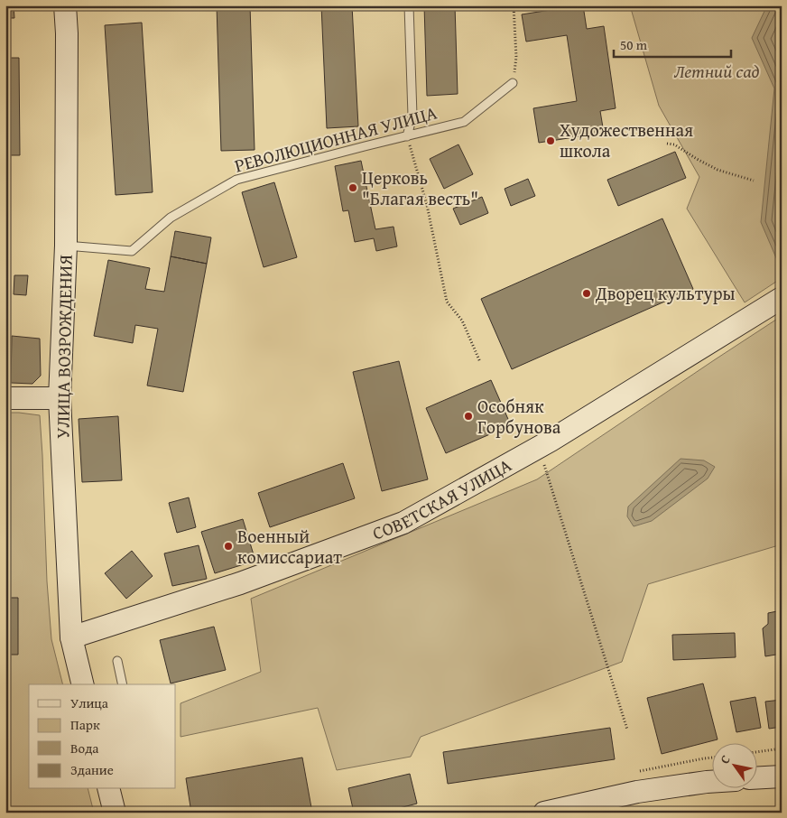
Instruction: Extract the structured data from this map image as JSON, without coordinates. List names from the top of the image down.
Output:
{
  "streets": {
    "main road": ["УЛИЦА ВОЗРОЖДЕНИЯ", "СОВЕТСКАЯ УЛИЦА"],
    "lane": ["РЕВОЛЮЦИОННАЯ УЛИЦА"]
  },
  "crossings": [
    ["РЕВОЛЮЦИОННАЯ УЛИЦА", "УЛИЦА ВОЗРОЖДЕНИЯ"],
    ["УЛИЦА ВОЗРОЖДЕНИЯ", "СОВЕТСКАЯ УЛИЦА"]
  ],
  "parks": ["Летний сад"],
  "places": [
    "Художественная школа",
    "Церковь \"Благая весть\"",
    "Дворец культуры",
    "Особняк Горбунова",
    "Военный комиссариат"
  ],
  "legend": [
    "Улица",
    "Парк",
    "Вода",
    "Здание"
  ],
  "scale_bar": "50 m",
  "north": "top left"
}
